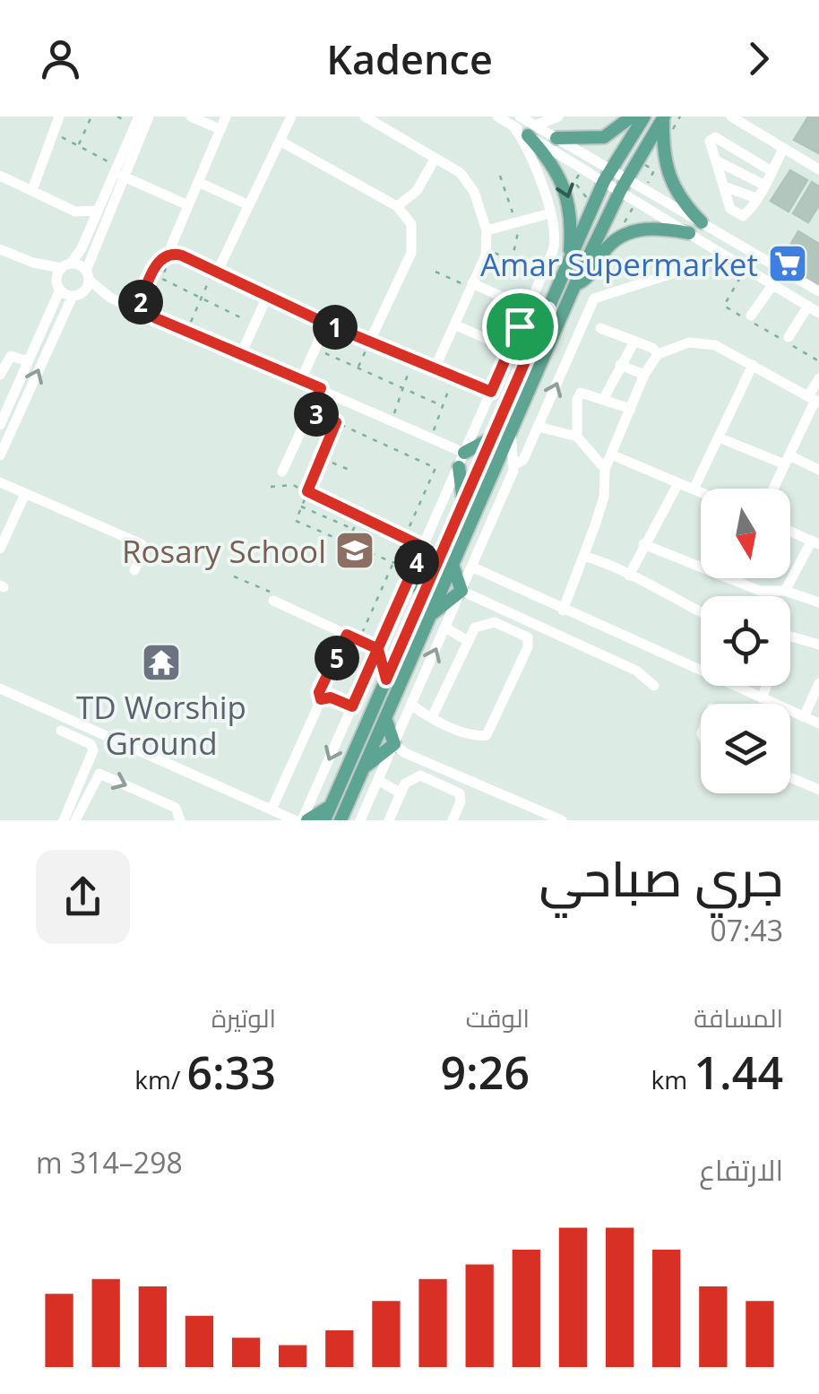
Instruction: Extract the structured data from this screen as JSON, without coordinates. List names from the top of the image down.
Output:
{
  "places": {
    "supermarket": ["Amar Supermarket"],
    "school or university": ["Rosary School"],
    "temple": ["TD Worship Ground"]
  },
  "north": "bottom",
  "page": {
    "header": "Kadence",
    "pins": [
      "2",
      "1",
      "3",
      "4",
      "5"
    ],
    "heading": ["جري صباحي", "07:43"],
    "stats": [
      ["المسافة", "1.44 km"],
      ["الوقت", "9:26"],
      ["الوتيرة", "6:33 /km"]
    ],
    "chart": ["الارتفاع", "298–314 m"]
  }
}
